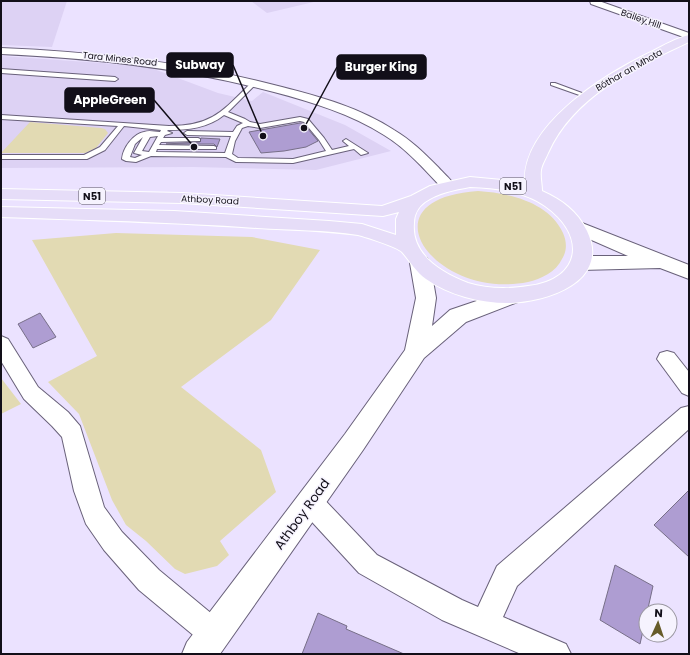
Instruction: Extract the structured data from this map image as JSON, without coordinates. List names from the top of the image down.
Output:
{
  "streets": {
    "main road": ["Bóthar an Mhota", "N51", "Athboy Road"],
    "street": ["Bailey Hill", "Tara Mines Road"]
  },
  "crossings": [
    ["Bailey Hill", "Bóthar an Mhota"],
    ["Tara Mines Road", "N51"],
    ["Bóthar an Mhota", "N51"],
    ["N51", "Athboy Road"]
  ],
  "places": ["Burger King", "Subway", "AppleGreen"],
  "north": "top"
}
